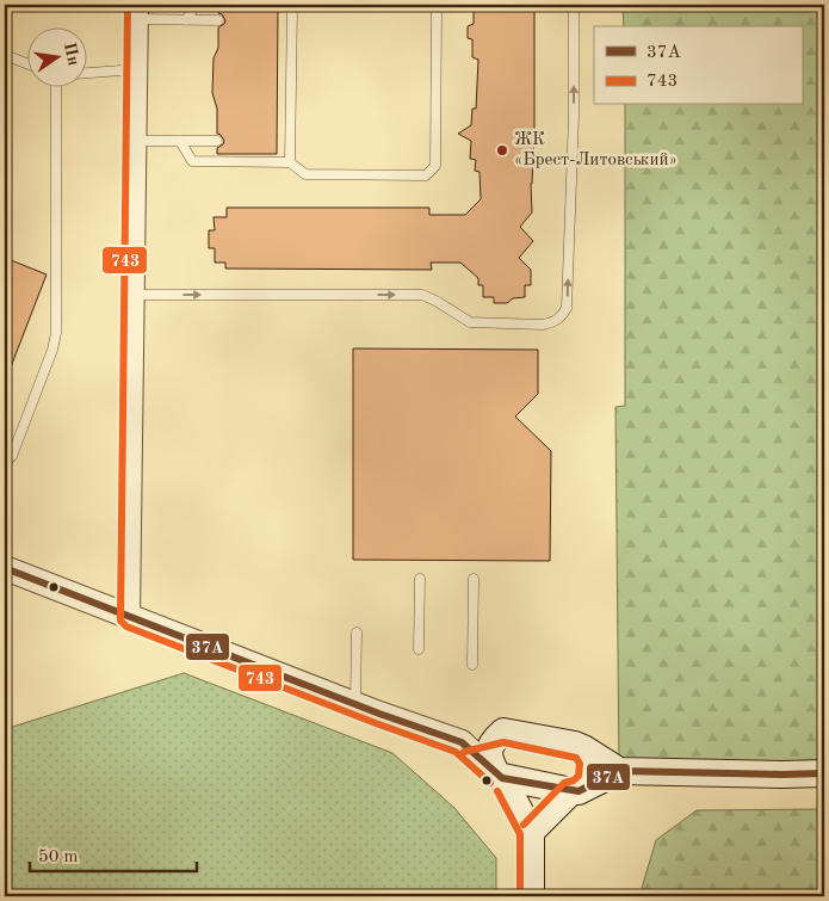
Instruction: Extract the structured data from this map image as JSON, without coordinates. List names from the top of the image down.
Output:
{
  "places": ["ЖК «Брест-Литовський»"],
  "lines": ["transit line 743", "transit line 37А"],
  "legend": ["37А", "743"],
  "scale_bar": "50 m",
  "north": "right"
}
